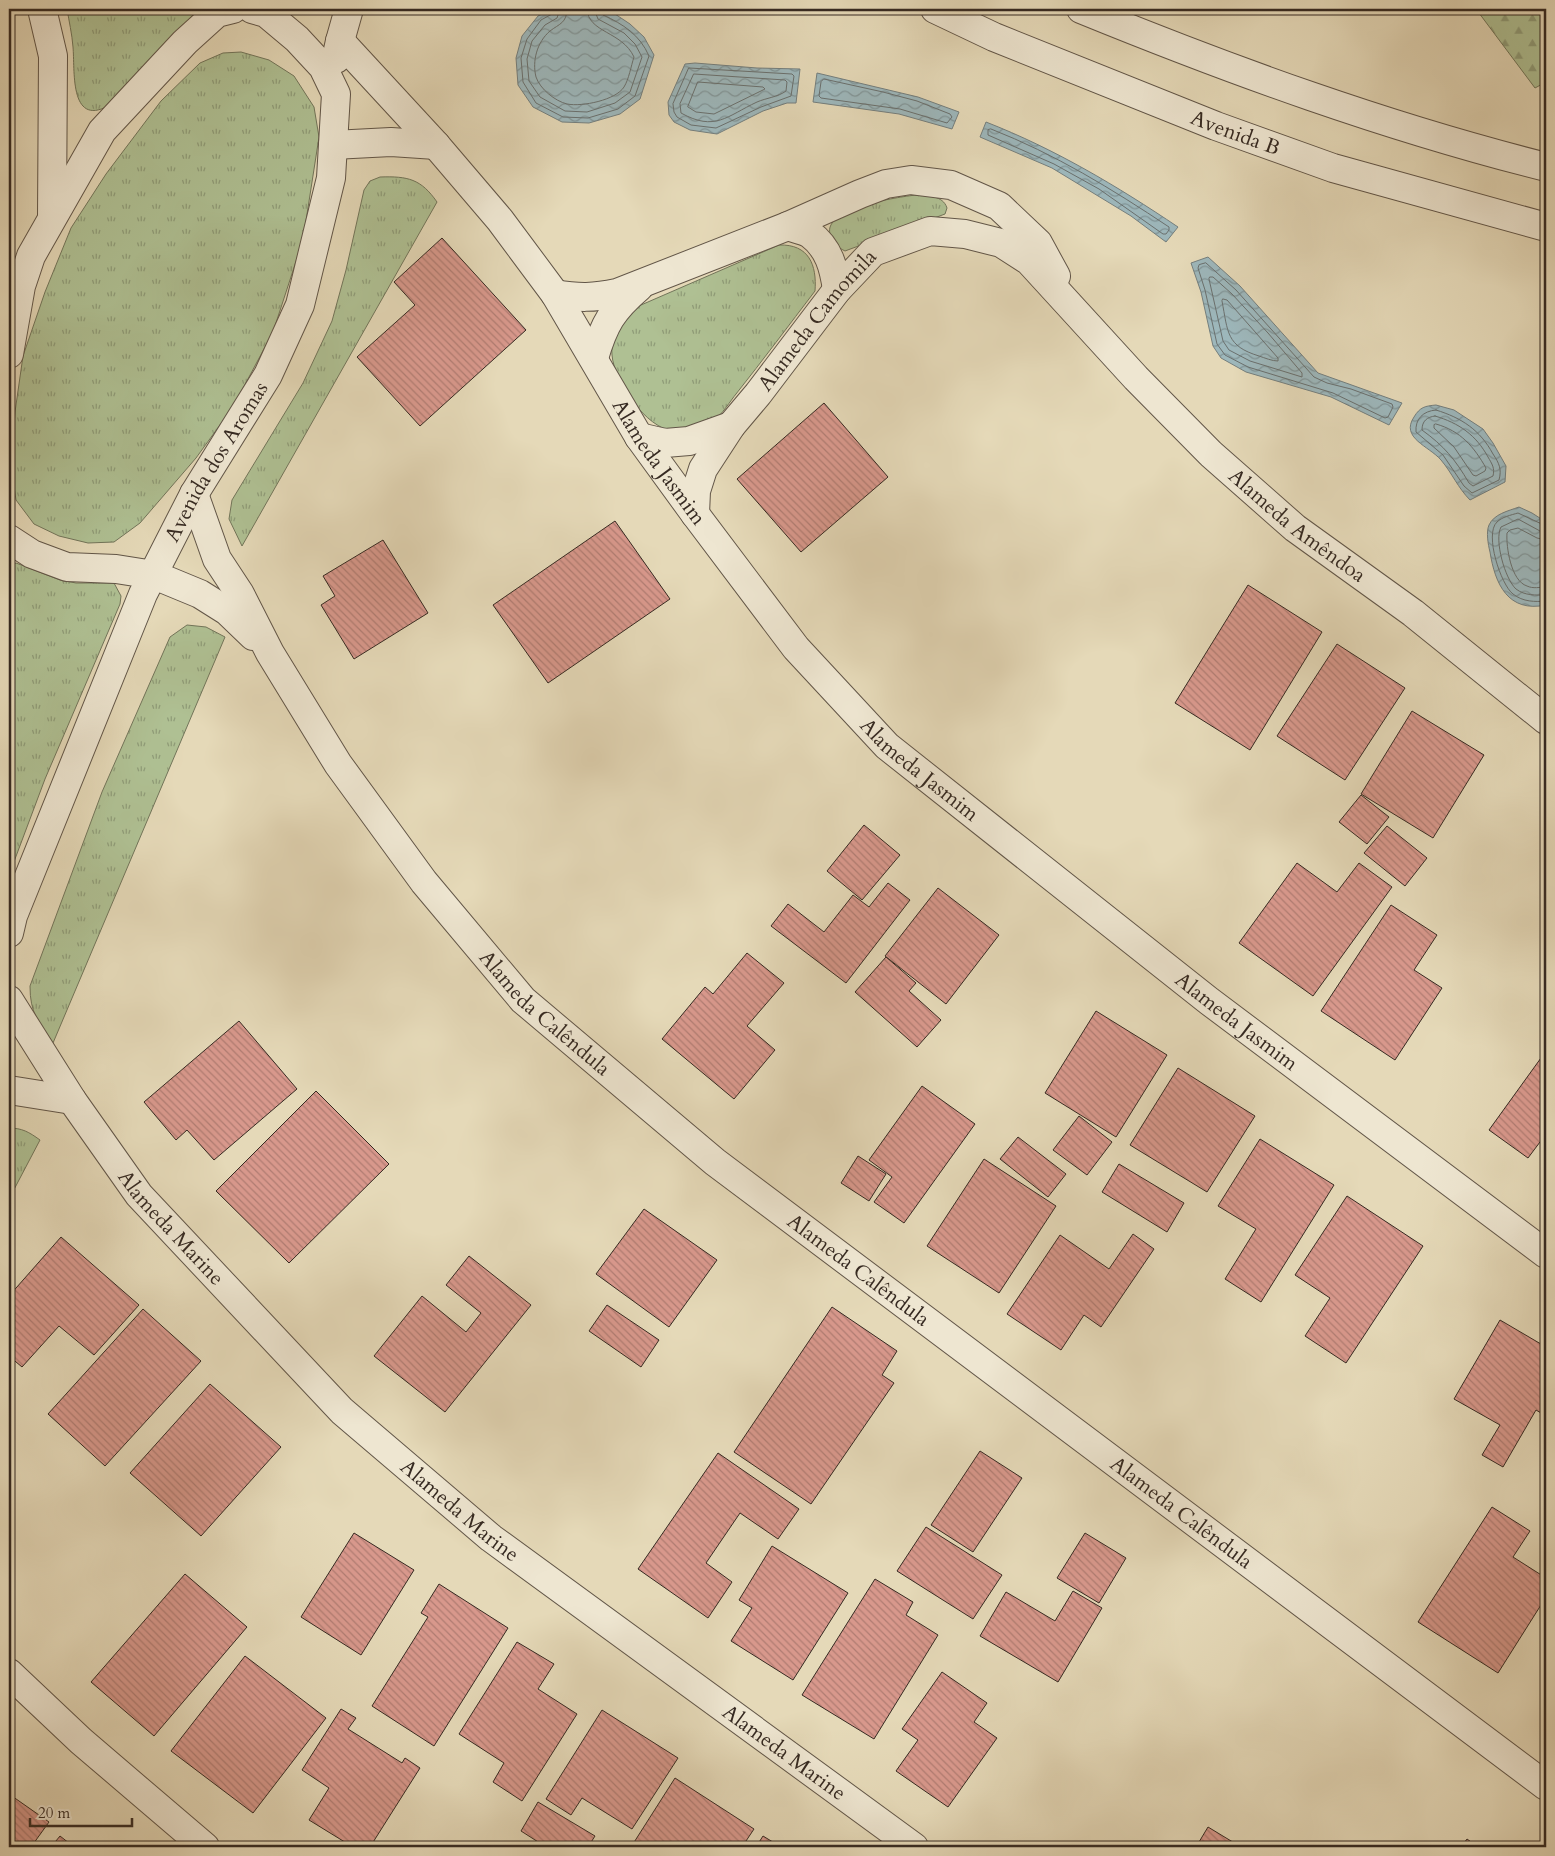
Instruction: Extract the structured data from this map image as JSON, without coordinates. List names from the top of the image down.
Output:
{
  "streets": {
    "street": [
      "Avenida B",
      "Alameda Camomila",
      "Alameda Jasmim",
      "Avenida dos Aromas",
      "Alameda Amêndoa",
      "Alameda Calêndula",
      "Alameda Marine"
    ]
  },
  "crossings": [
    ["Alameda Camomila", "Alameda Jasmim"],
    ["Alameda Camomila", "Alameda Amêndoa"],
    ["Avenida dos Aromas", "Alameda Calêndula"]
  ],
  "scale_bar": "20 m"
}
